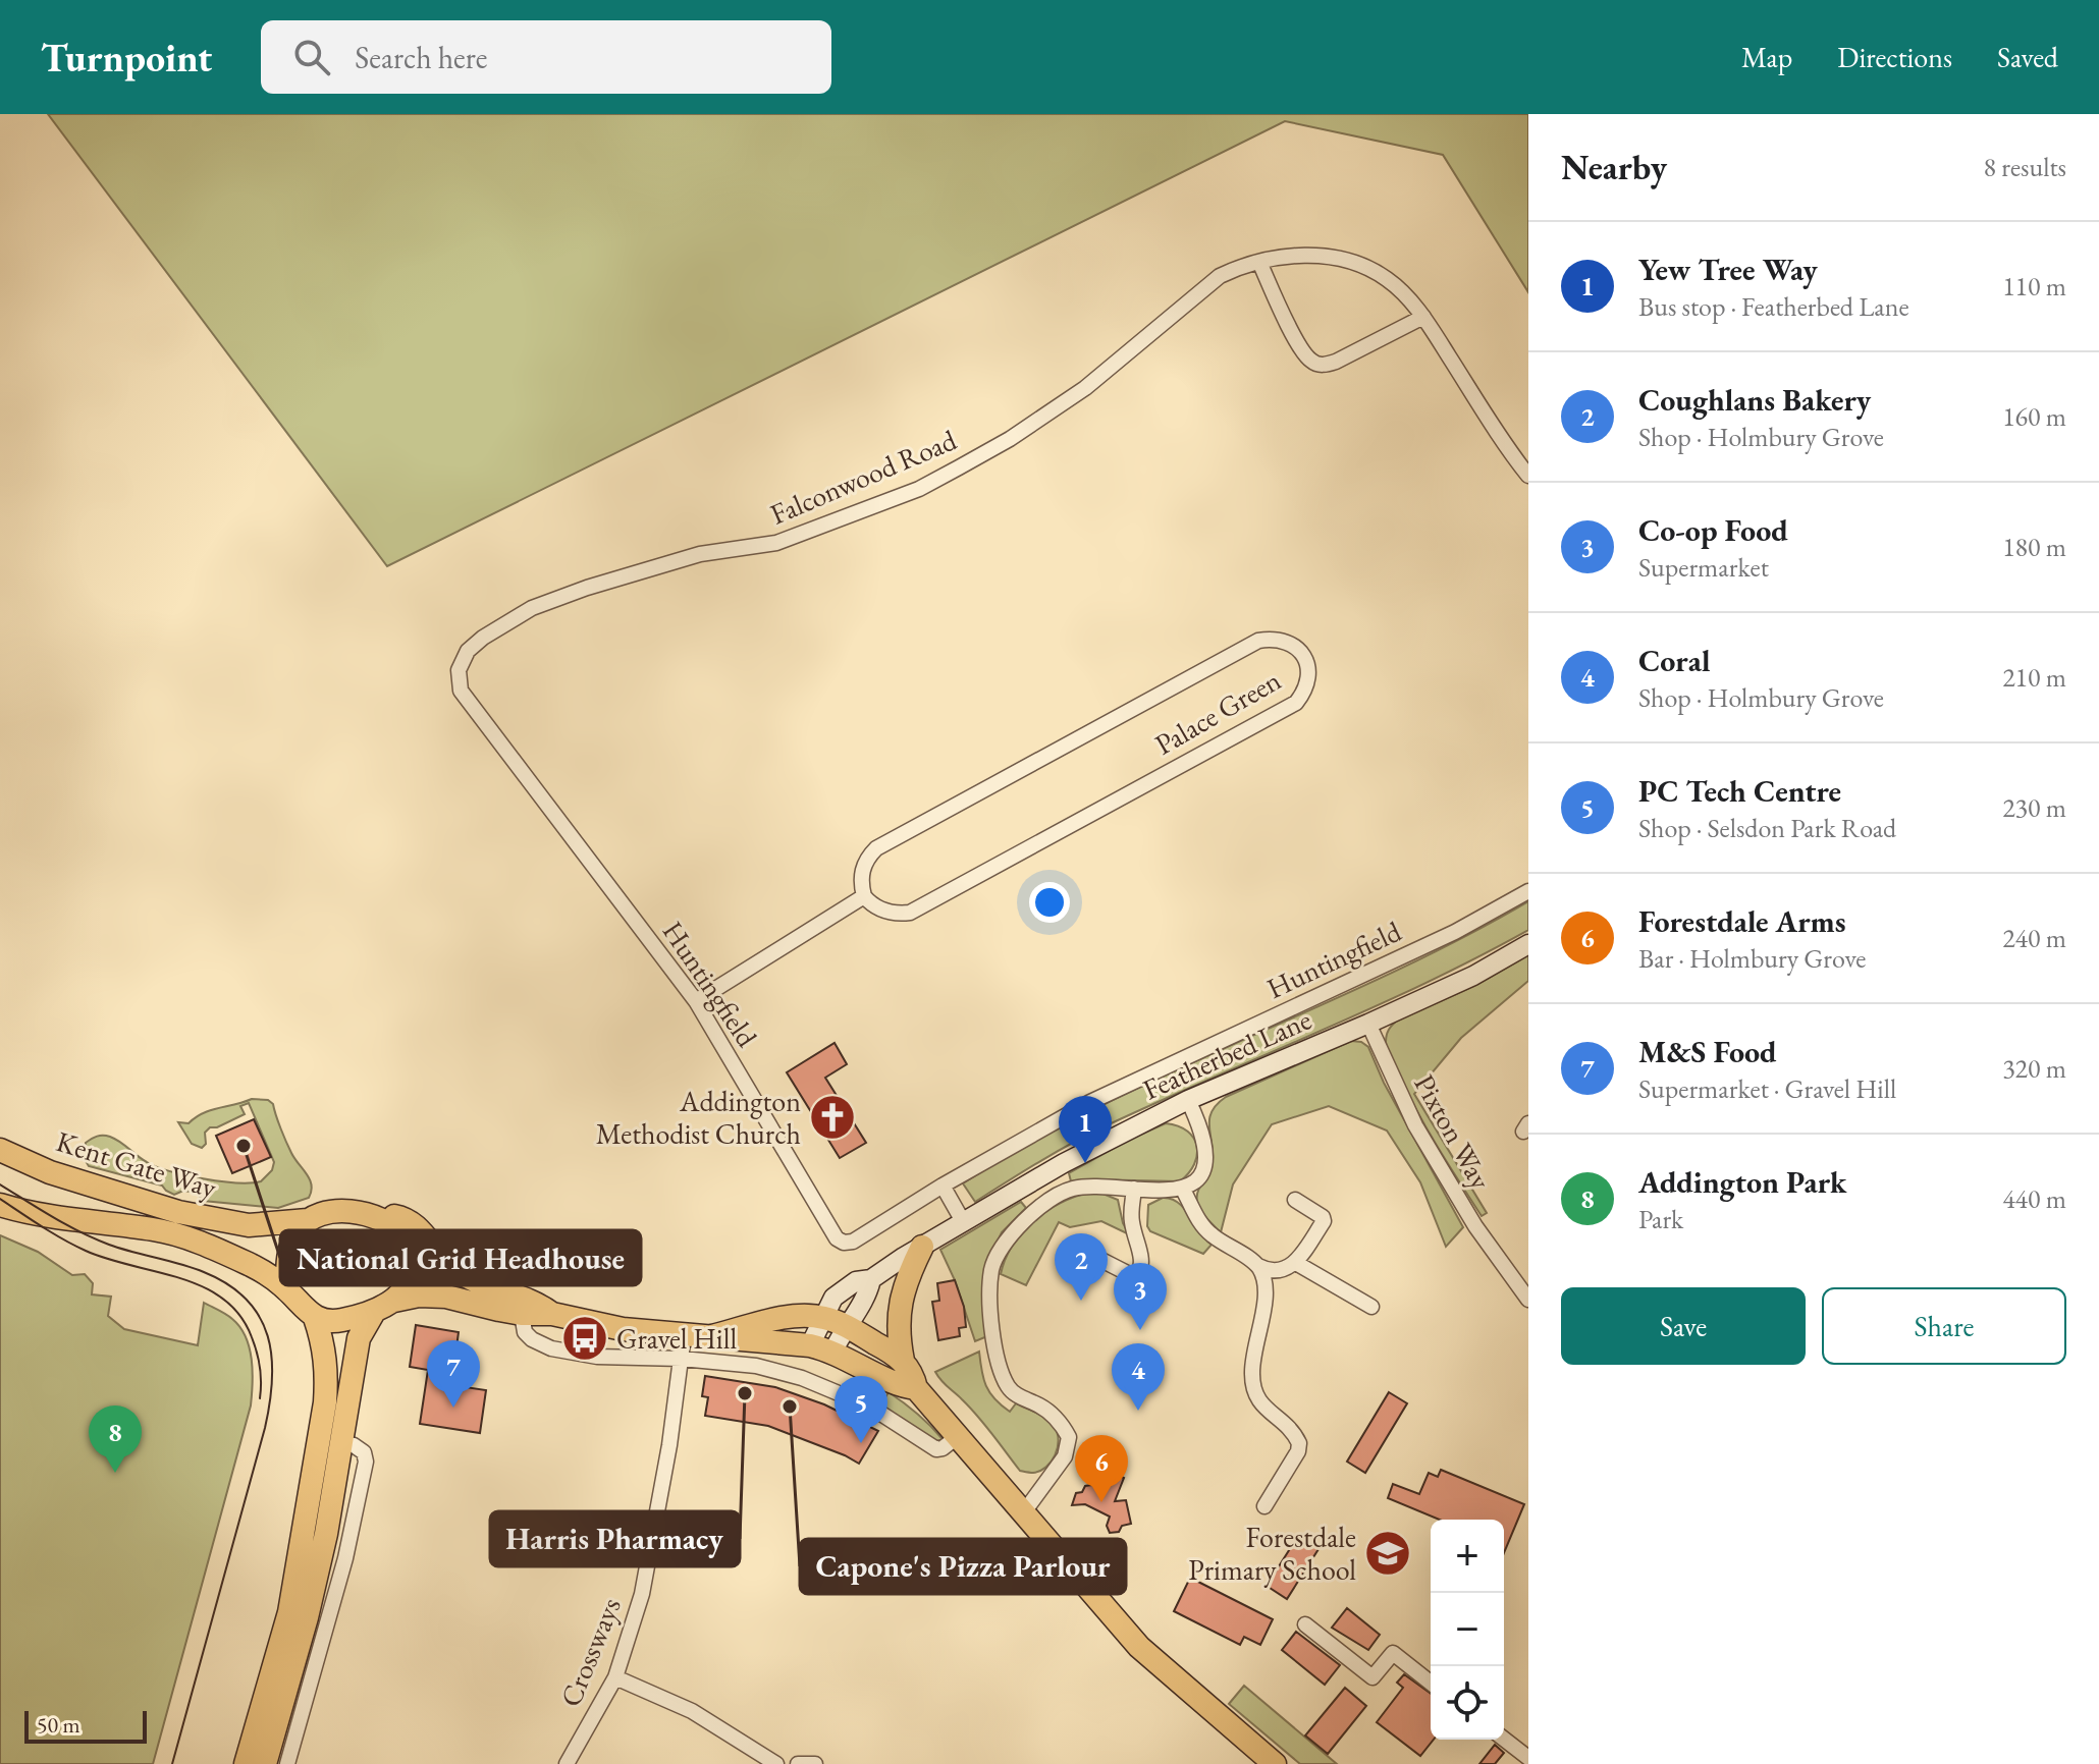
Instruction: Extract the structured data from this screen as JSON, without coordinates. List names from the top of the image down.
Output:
{
  "streets": {
    "main road": ["Kent Gate Way"],
    "street": [
      "Falconwood Road",
      "Palace Green",
      "Huntingfield",
      "Featherbed Lane",
      "Pixton Way",
      "Crossways"
    ]
  },
  "crossings": [
    ["Falconwood Road", "Huntingfield"],
    ["Featherbed Lane", "Pixton Way"]
  ],
  "places": {
    "church": ["Addington Methodist Church"],
    "other": ["National Grid Headhouse", "Harris Pharmacy", "Capone's Pizza Parlour"],
    "bus stop": ["Gravel Hill"],
    "school or university": ["Forestdale Primary School"]
  },
  "scale_bar": "50 m",
  "page": {
    "header": "Turnpoint",
    "search": "Search here",
    "nav": ["Map", "Directions", "Saved"],
    "heading": ["Nearby", "8 results"],
    "list": [
      {
        "mark": "1",
        "name": "Yew Tree Way",
        "note": "Bus stop · Featherbed Lane",
        "value": "110 m"
      },
      {
        "mark": "2",
        "name": "Coughlans Bakery",
        "note": "Shop · Holmbury Grove",
        "value": "160 m"
      },
      {
        "mark": "3",
        "name": "Co-op Food",
        "note": "Supermarket",
        "value": "180 m"
      },
      {
        "mark": "4",
        "name": "Coral",
        "note": "Shop · Holmbury Grove",
        "value": "210 m"
      },
      {
        "mark": "5",
        "name": "PC Tech Centre",
        "note": "Shop · Selsdon Park Road",
        "value": "230 m"
      },
      {
        "mark": "6",
        "name": "Forestdale Arms",
        "note": "Bar · Holmbury Grove",
        "value": "240 m"
      },
      {
        "mark": "7",
        "name": "M&S Food",
        "note": "Supermarket · Gravel Hill",
        "value": "320 m"
      },
      {
        "mark": "8",
        "name": "Addington Park",
        "note": "Park",
        "value": "440 m"
      }
    ],
    "pins": [
      "1",
      "2",
      "3",
      "7",
      "4",
      "5",
      "8",
      "6"
    ],
    "buttons": ["Save", "Share"],
    "map_buttons": ["+", "−"],
    "scale": "50 m"
  }
}
